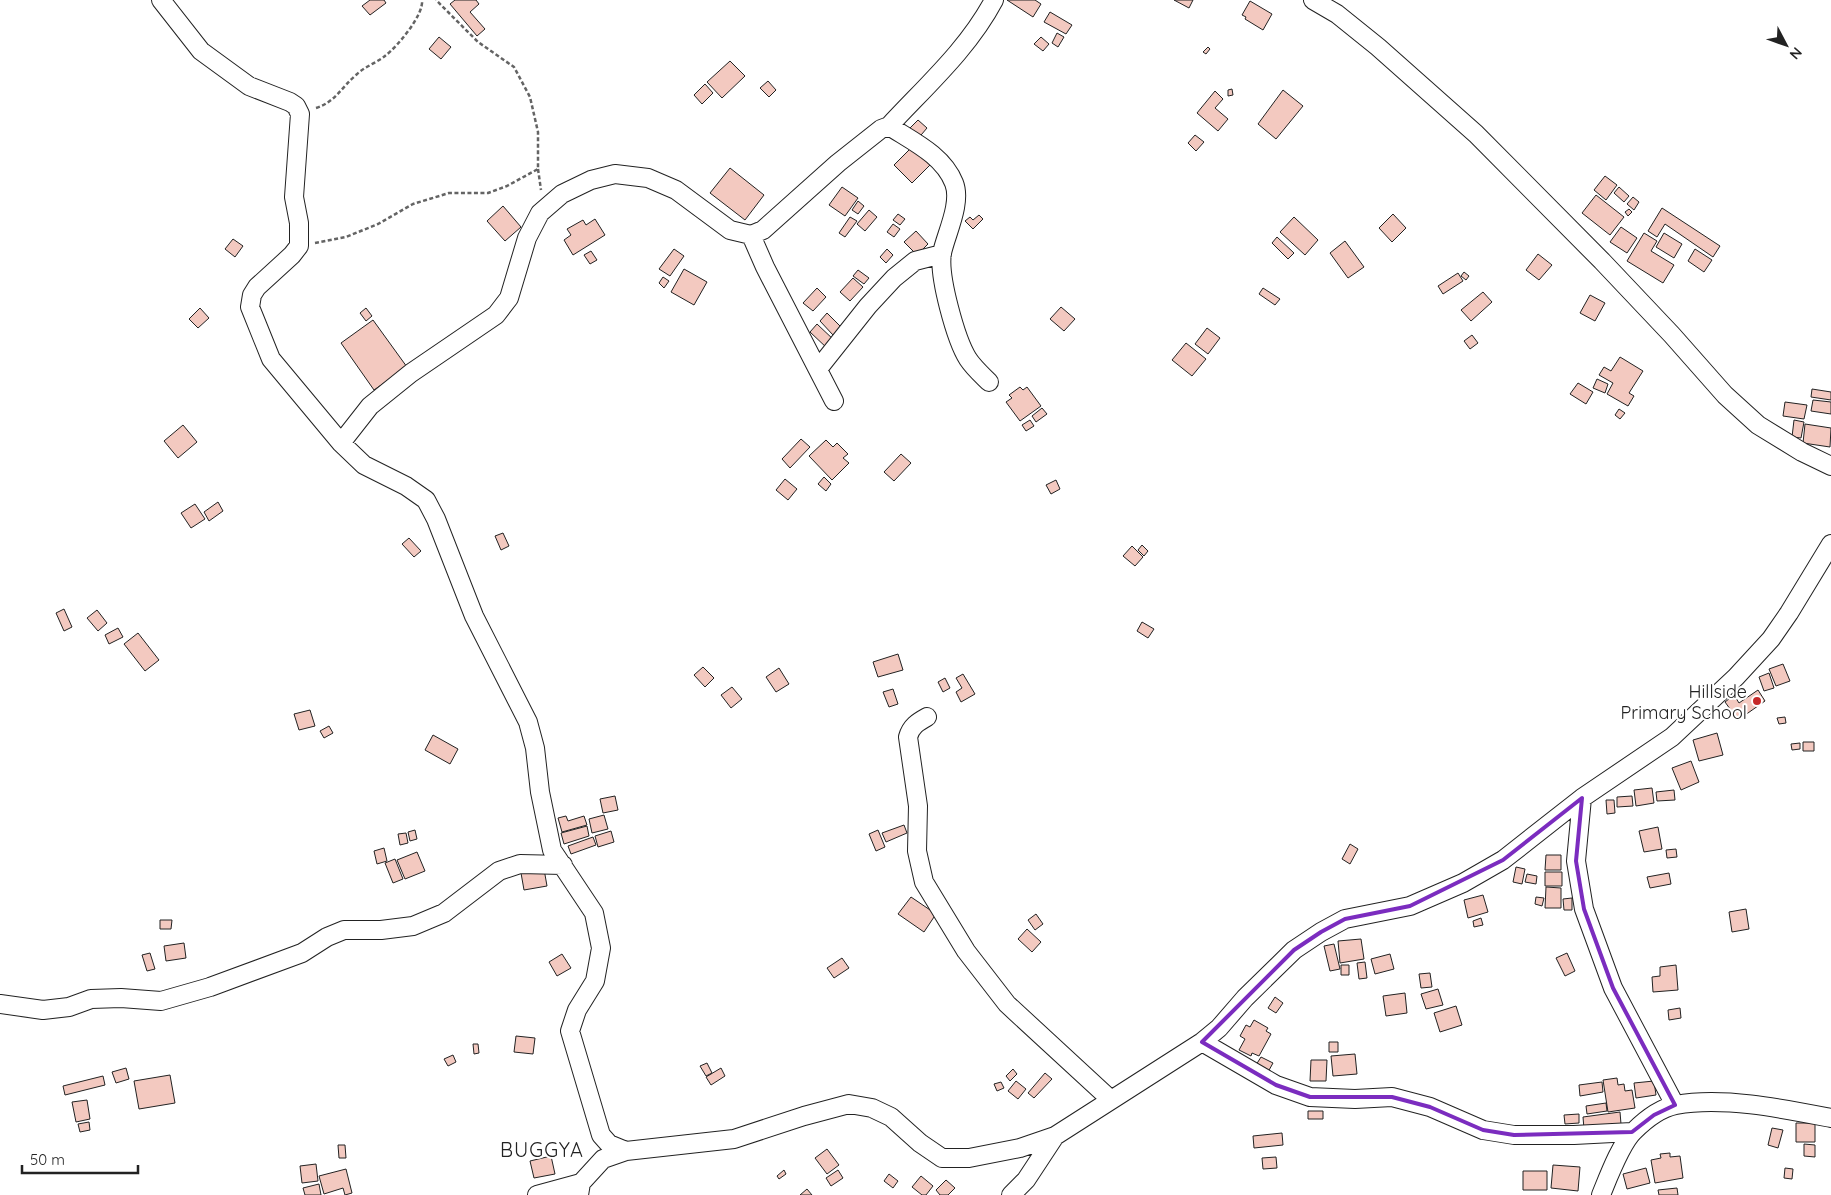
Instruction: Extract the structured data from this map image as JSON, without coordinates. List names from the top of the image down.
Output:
{
  "districts": ["BUGGYA"],
  "places": ["Hillside Primary School"],
  "scale_bar": "50 m",
  "north": "bottom right"
}
